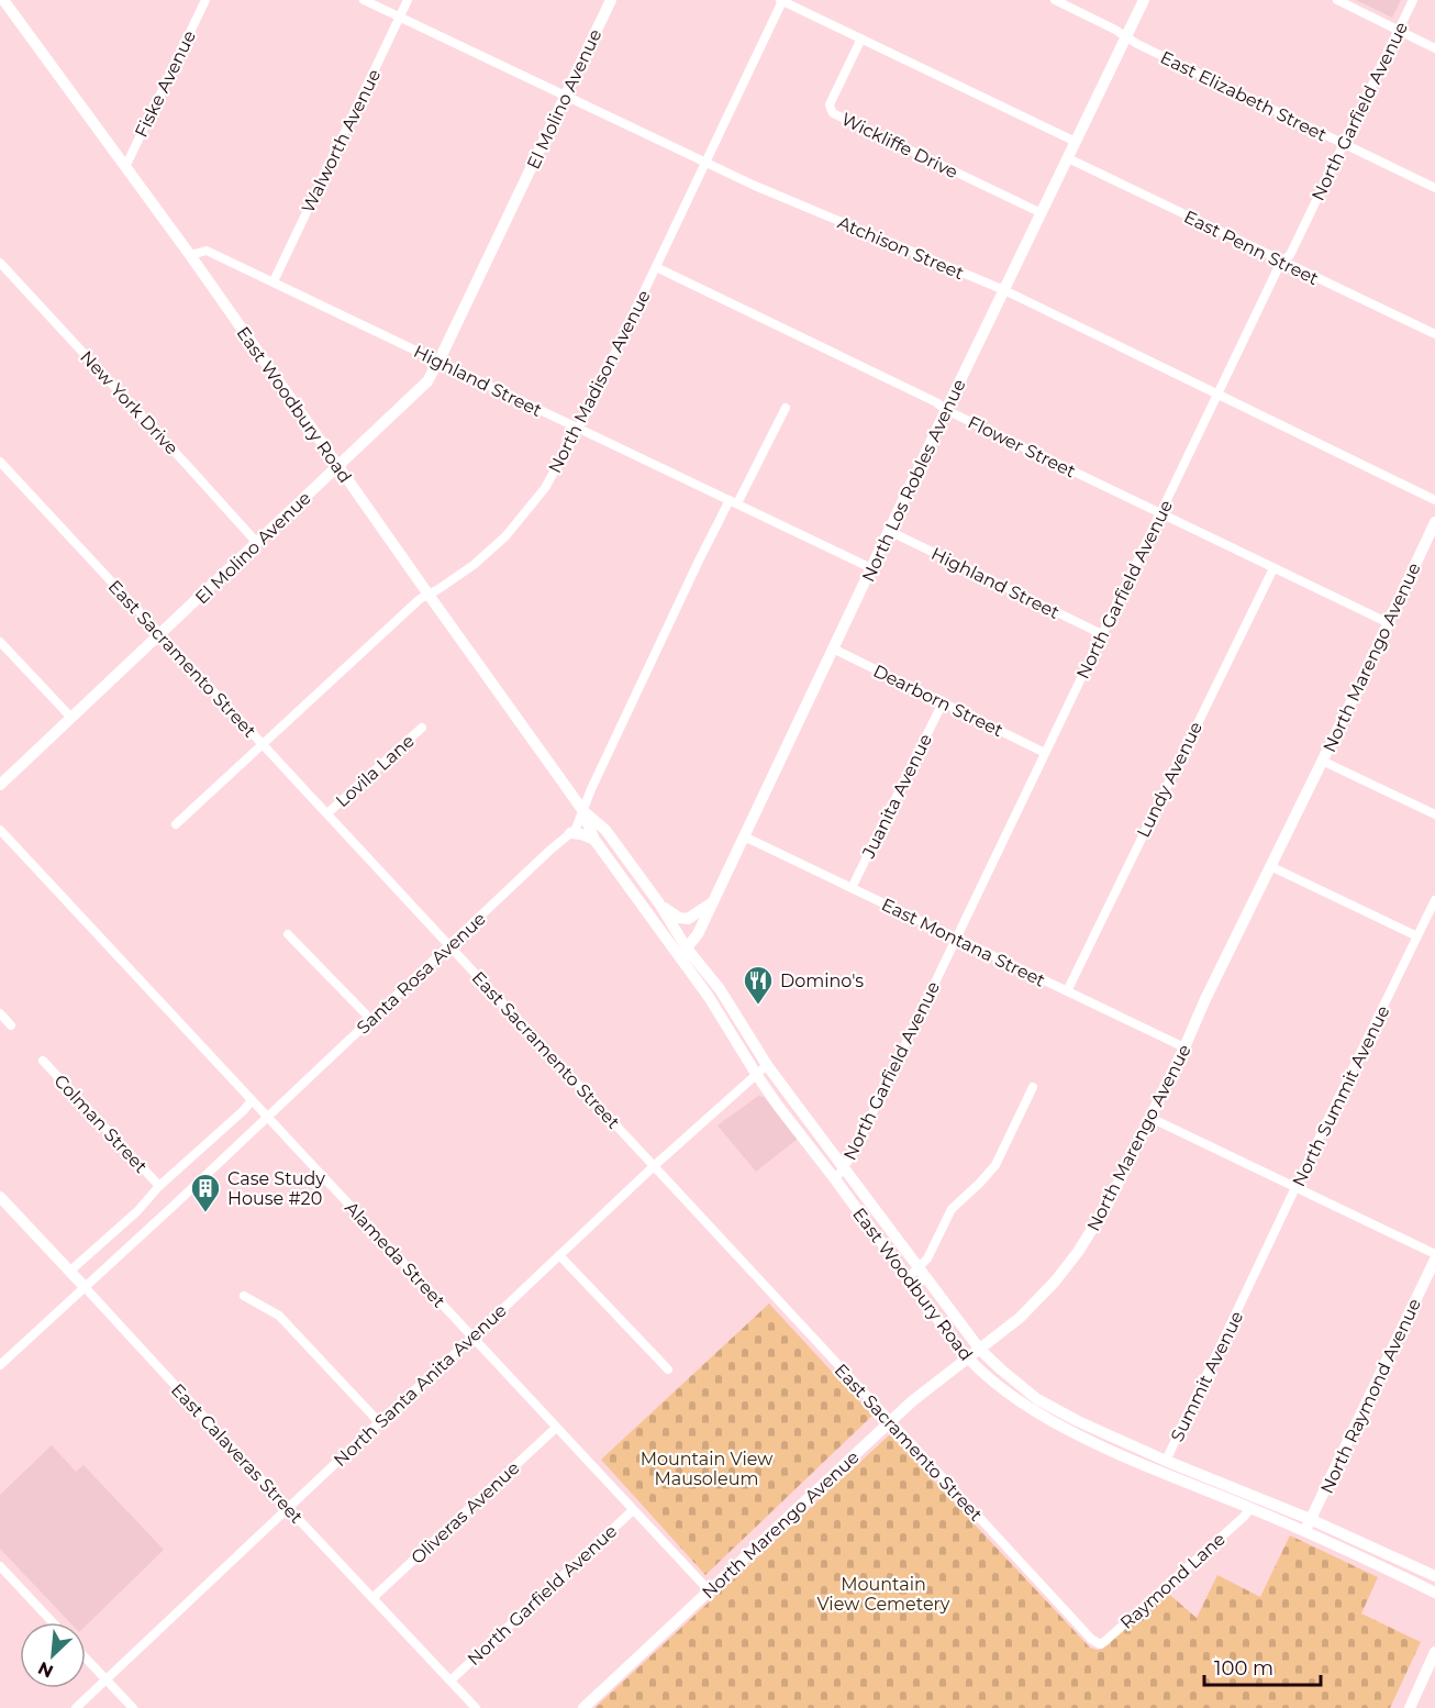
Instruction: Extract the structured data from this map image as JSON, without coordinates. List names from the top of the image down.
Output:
{
  "streets": {
    "street": [
      "Fiske Avenue",
      "East Elizabeth Street",
      "El Molino Avenue",
      "North Garfield Avenue",
      "Walworth Avenue",
      "Wickliffe Drive",
      "Atchison Street",
      "East Penn Street",
      "Highland Street",
      "North Madison Avenue",
      "New York Drive",
      "East Woodbury Road",
      "Flower Street",
      "North Los Robles Avenue",
      "North Marengo Avenue",
      "East Sacramento Street",
      "Dearborn Street",
      "Lovila Lane",
      "Lundy Avenue",
      "Juanita Avenue",
      "East Montana Street",
      "Santa Rosa Avenue",
      "North Summit Avenue",
      "Colman Street",
      "Alameda Street",
      "Summit Avenue",
      "North Santa Anita Avenue",
      "North Raymond Avenue",
      "East Calaveras Street",
      "Oliveras Avenue",
      "Raymond Lane"
    ]
  },
  "crossings": [
    ["Fiske Avenue", "East Woodbury Road"],
    ["East Elizabeth Street", "North Garfield Avenue"],
    ["East Elizabeth Street", "North Los Robles Avenue"],
    ["El Molino Avenue", "Atchison Street"],
    ["El Molino Avenue", "Highland Street"],
    ["El Molino Avenue", "New York Drive"],
    ["El Molino Avenue", "East Woodbury Road"],
    ["El Molino Avenue", "East Sacramento Street"],
    ["North Garfield Avenue", "Atchison Street"],
    ["North Garfield Avenue", "East Penn Street"],
    ["North Garfield Avenue", "Highland Street"],
    ["North Garfield Avenue", "East Woodbury Road"],
    ["North Garfield Avenue", "Flower Street"],
    ["North Garfield Avenue", "Dearborn Street"],
    ["North Garfield Avenue", "East Montana Street"],
    ["North Garfield Avenue", "Alameda Street"],
    ["North Garfield Avenue", "East Calaveras Street"],
    ["Walworth Avenue", "Atchison Street"],
    ["Walworth Avenue", "Highland Street"],
    ["Wickliffe Drive", "North Los Robles Avenue"],
    ["Atchison Street", "North Madison Avenue"],
    ["Atchison Street", "North Los Robles Avenue"],
    ["East Penn Street", "North Los Robles Avenue"],
    ["Highland Street", "North Madison Avenue"],
    ["Highland Street", "East Woodbury Road"],
    ["Highland Street", "North Los Robles Avenue"],
    ["Highland Street", "Santa Rosa Avenue"],
    ["North Madison Avenue", "East Woodbury Road"],
    ["North Madison Avenue", "Flower Street"],
    ["North Madison Avenue", "East Sacramento Street"],
    ["East Woodbury Road", "North Los Robles Avenue"],
    ["East Woodbury Road", "North Marengo Avenue"],
    ["East Woodbury Road", "Santa Rosa Avenue"],
    ["East Woodbury Road", "Summit Avenue"],
    ["East Woodbury Road", "North Santa Anita Avenue"],
    ["East Woodbury Road", "North Raymond Avenue"],
    ["East Woodbury Road", "Raymond Lane"],
    ["Flower Street", "North Los Robles Avenue"],
    ["Flower Street", "North Marengo Avenue"],
    ["Flower Street", "Lundy Avenue"],
    ["North Los Robles Avenue", "Dearborn Street"],
    ["North Los Robles Avenue", "East Montana Street"],
    ["North Marengo Avenue", "East Sacramento Street"],
    ["North Marengo Avenue", "East Montana Street"],
    ["North Marengo Avenue", "Alameda Street"],
    ["East Sacramento Street", "Lovila Lane"],
    ["East Sacramento Street", "Santa Rosa Avenue"],
    ["East Sacramento Street", "North Santa Anita Avenue"],
    ["East Sacramento Street", "Raymond Lane"],
    ["Dearborn Street", "Juanita Avenue"],
    ["Lundy Avenue", "East Montana Street"],
    ["Juanita Avenue", "East Montana Street"],
    ["Santa Rosa Avenue", "Alameda Street"],
    ["Santa Rosa Avenue", "East Calaveras Street"],
    ["North Summit Avenue", "Summit Avenue"],
    ["Alameda Street", "North Santa Anita Avenue"],
    ["Alameda Street", "Oliveras Avenue"],
    ["North Santa Anita Avenue", "East Calaveras Street"],
    ["East Calaveras Street", "Oliveras Avenue"]
  ],
  "parks": ["Mountain View Mausoleum", "Mountain View Cemetery"],
  "places": {
    "restaurant": ["Domino's"],
    "building": ["Case Study House #20"]
  },
  "scale_bar": "100 m",
  "north": "bottom left"
}
